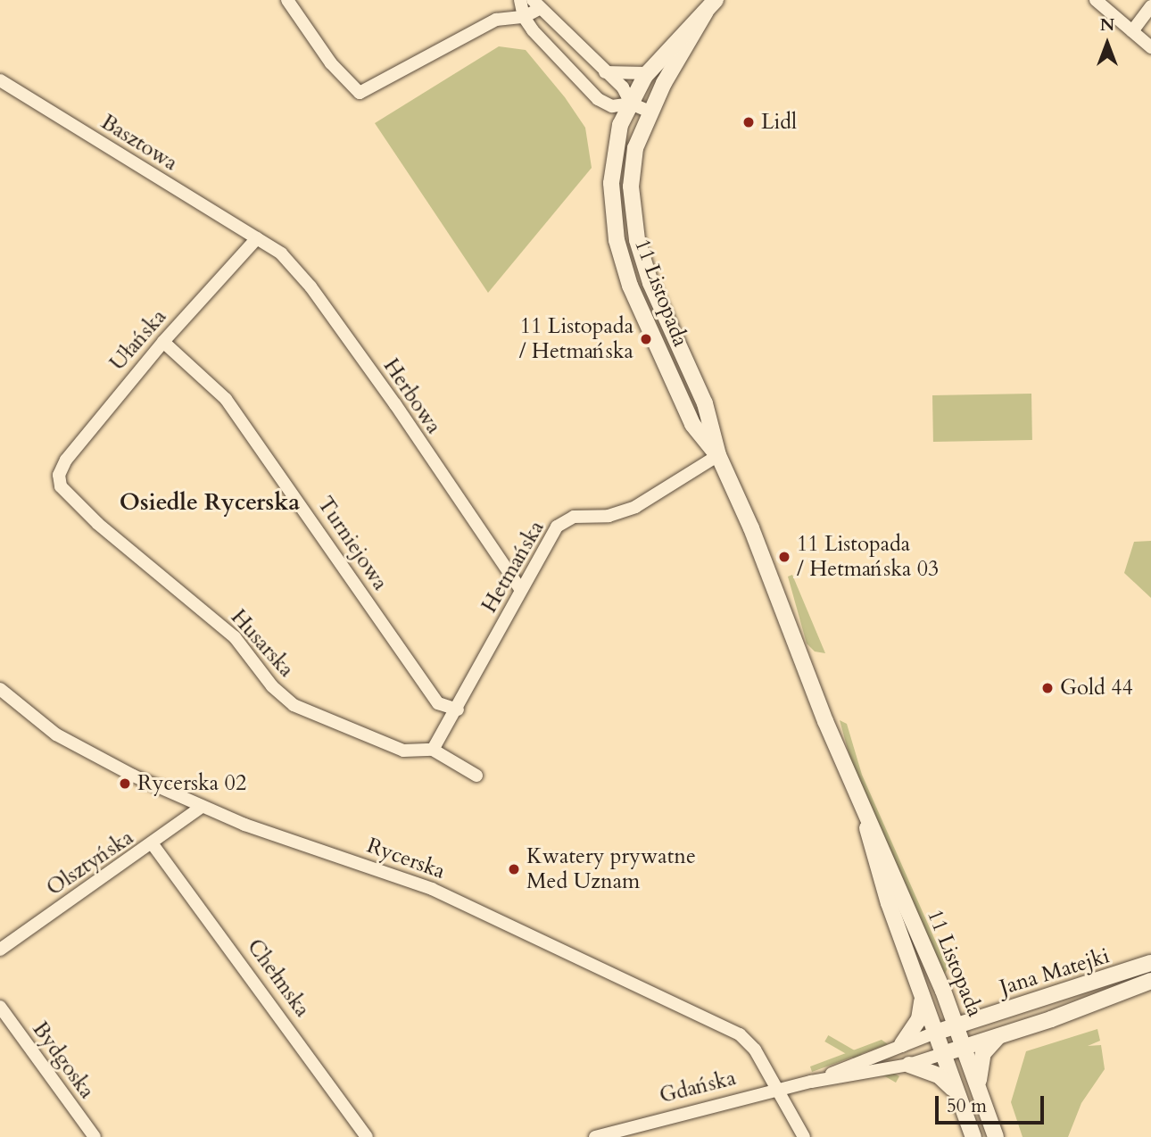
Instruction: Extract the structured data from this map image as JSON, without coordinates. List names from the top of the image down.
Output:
{
  "streets": {
    "street": [
      "Basztowa",
      "11 Listopada",
      "Ułańska",
      "Herbowa",
      "Turniejowa",
      "Hetmańska",
      "Husarska",
      "Rycerska",
      "Olsztyńska",
      "Jana Matejki",
      "Chełmska",
      "Bydgoska",
      "Gdańska"
    ]
  },
  "crossings": [
    ["Basztowa", "Ułańska"],
    ["Basztowa", "Herbowa"],
    ["11 Listopada", "Hetmańska"],
    ["11 Listopada", "Jana Matejki"],
    ["11 Listopada", "Gdańska"],
    ["Ułańska", "Herbowa"],
    ["Ułańska", "Turniejowa"],
    ["Ułańska", "Husarska"],
    ["Herbowa", "Hetmańska"],
    ["Turniejowa", "Hetmańska"],
    ["Hetmańska", "Husarska"],
    ["Rycerska", "Olsztyńska"],
    ["Rycerska", "Gdańska"],
    ["Olsztyńska", "Chełmska"],
    ["Jana Matejki", "Gdańska"]
  ],
  "districts": ["Osiedle Rycerska"],
  "places": [
    "Lidl",
    "11 Listopada / Hetmańska",
    "11 Listopada / Hetmańska 03",
    "Gold 44",
    "Rycerska 02",
    "Kwatery prywatne Med Uznam"
  ],
  "scale_bar": "50 m",
  "north": "top"
}
